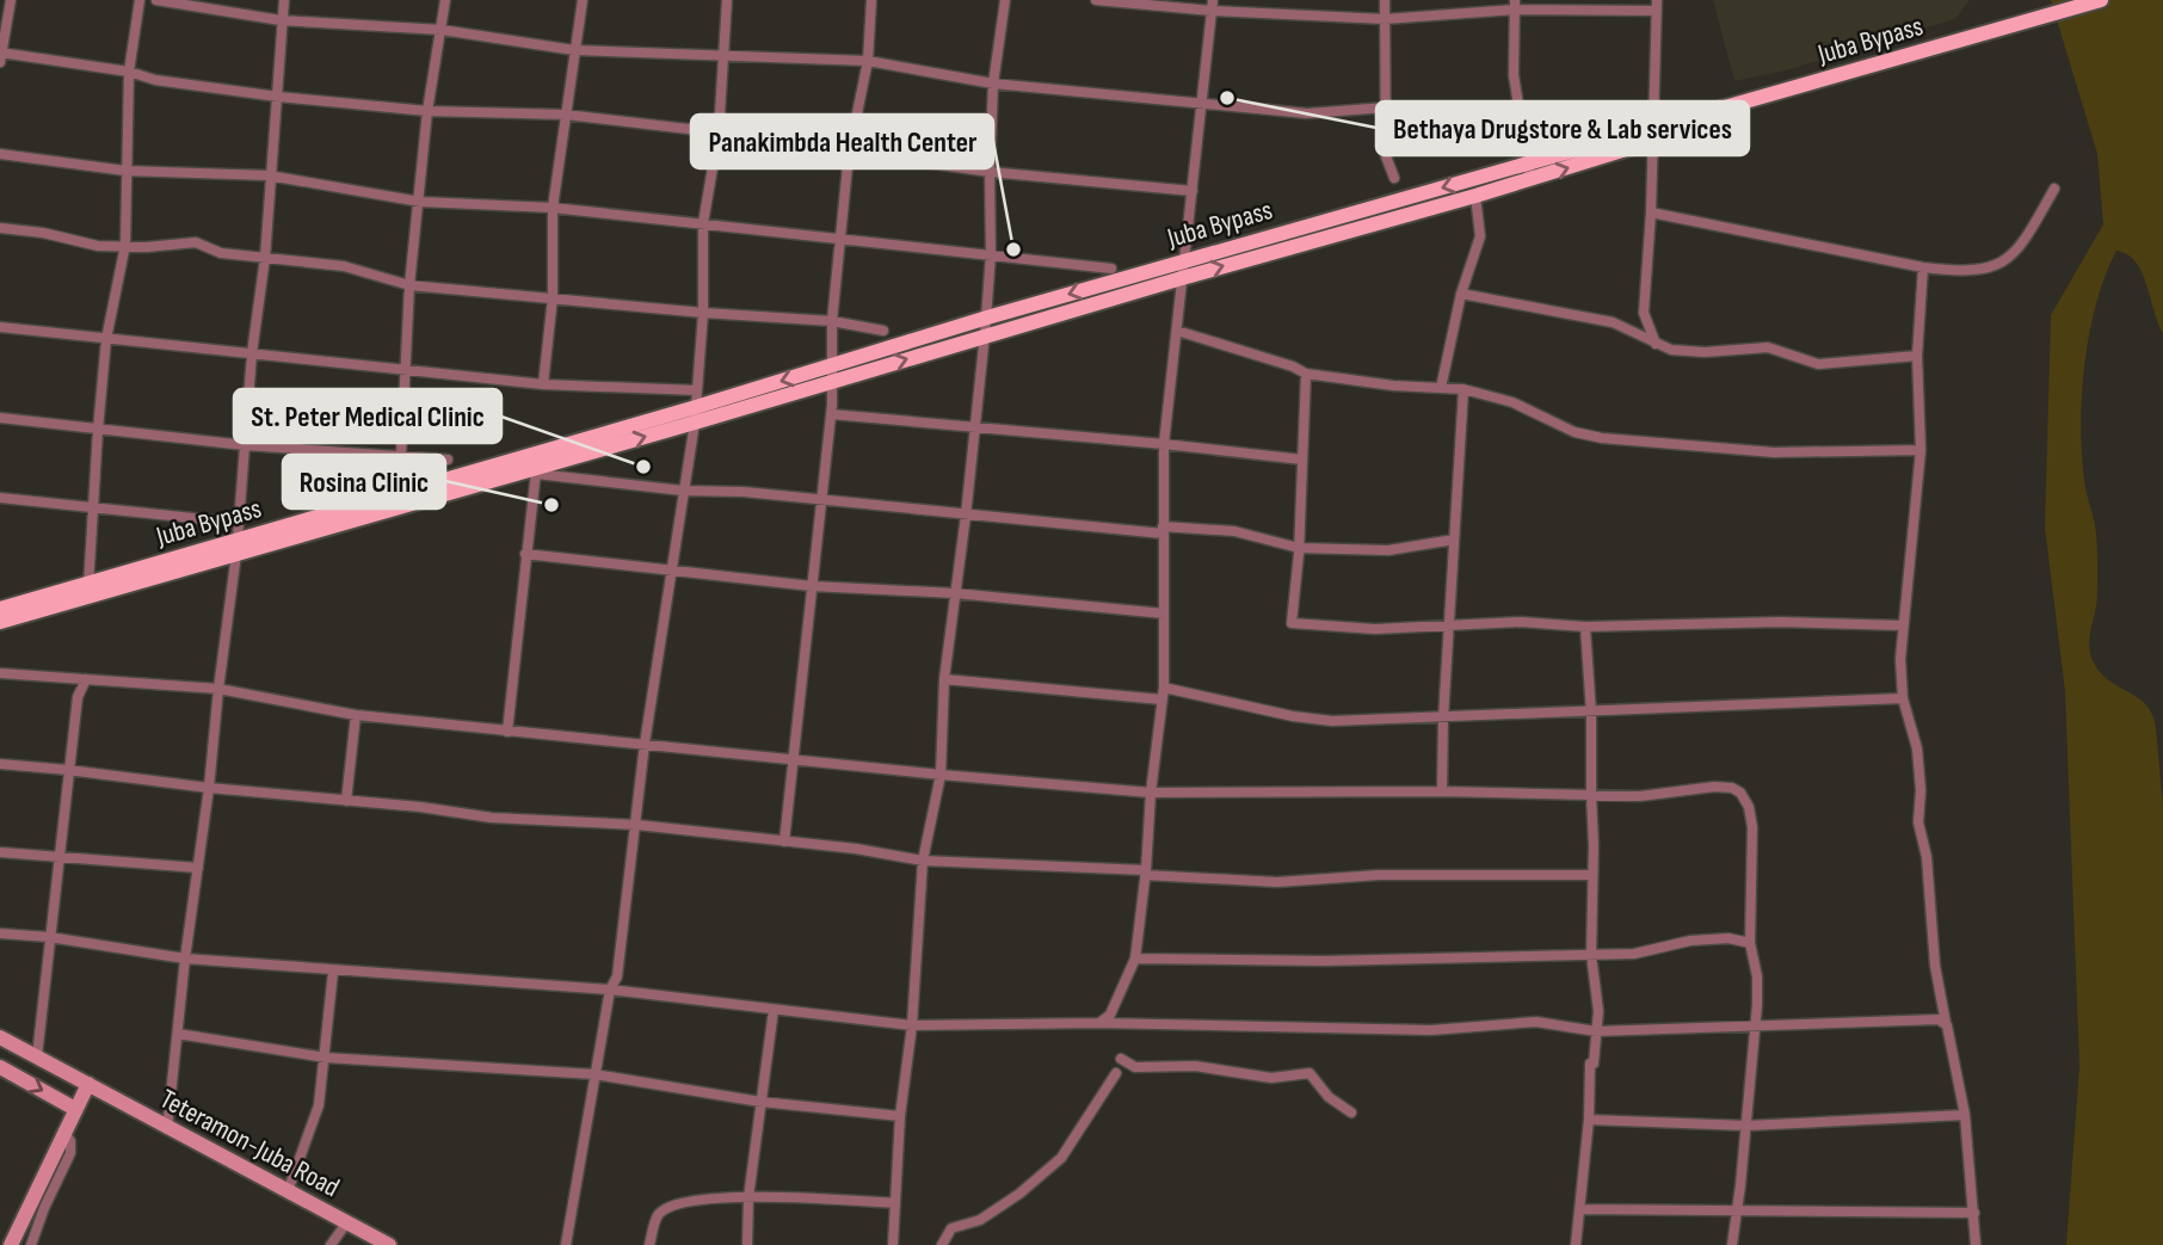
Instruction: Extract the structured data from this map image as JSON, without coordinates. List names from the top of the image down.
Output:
{
  "streets": {
    "main road": ["Juba Bypass", "Teteramon-Juba Road"]
  },
  "places": [
    "Bethaya Drugstore & Lab services",
    "Panakimbda Health Center",
    "St. Peter Medical Clinic",
    "Rosina Clinic"
  ]
}
